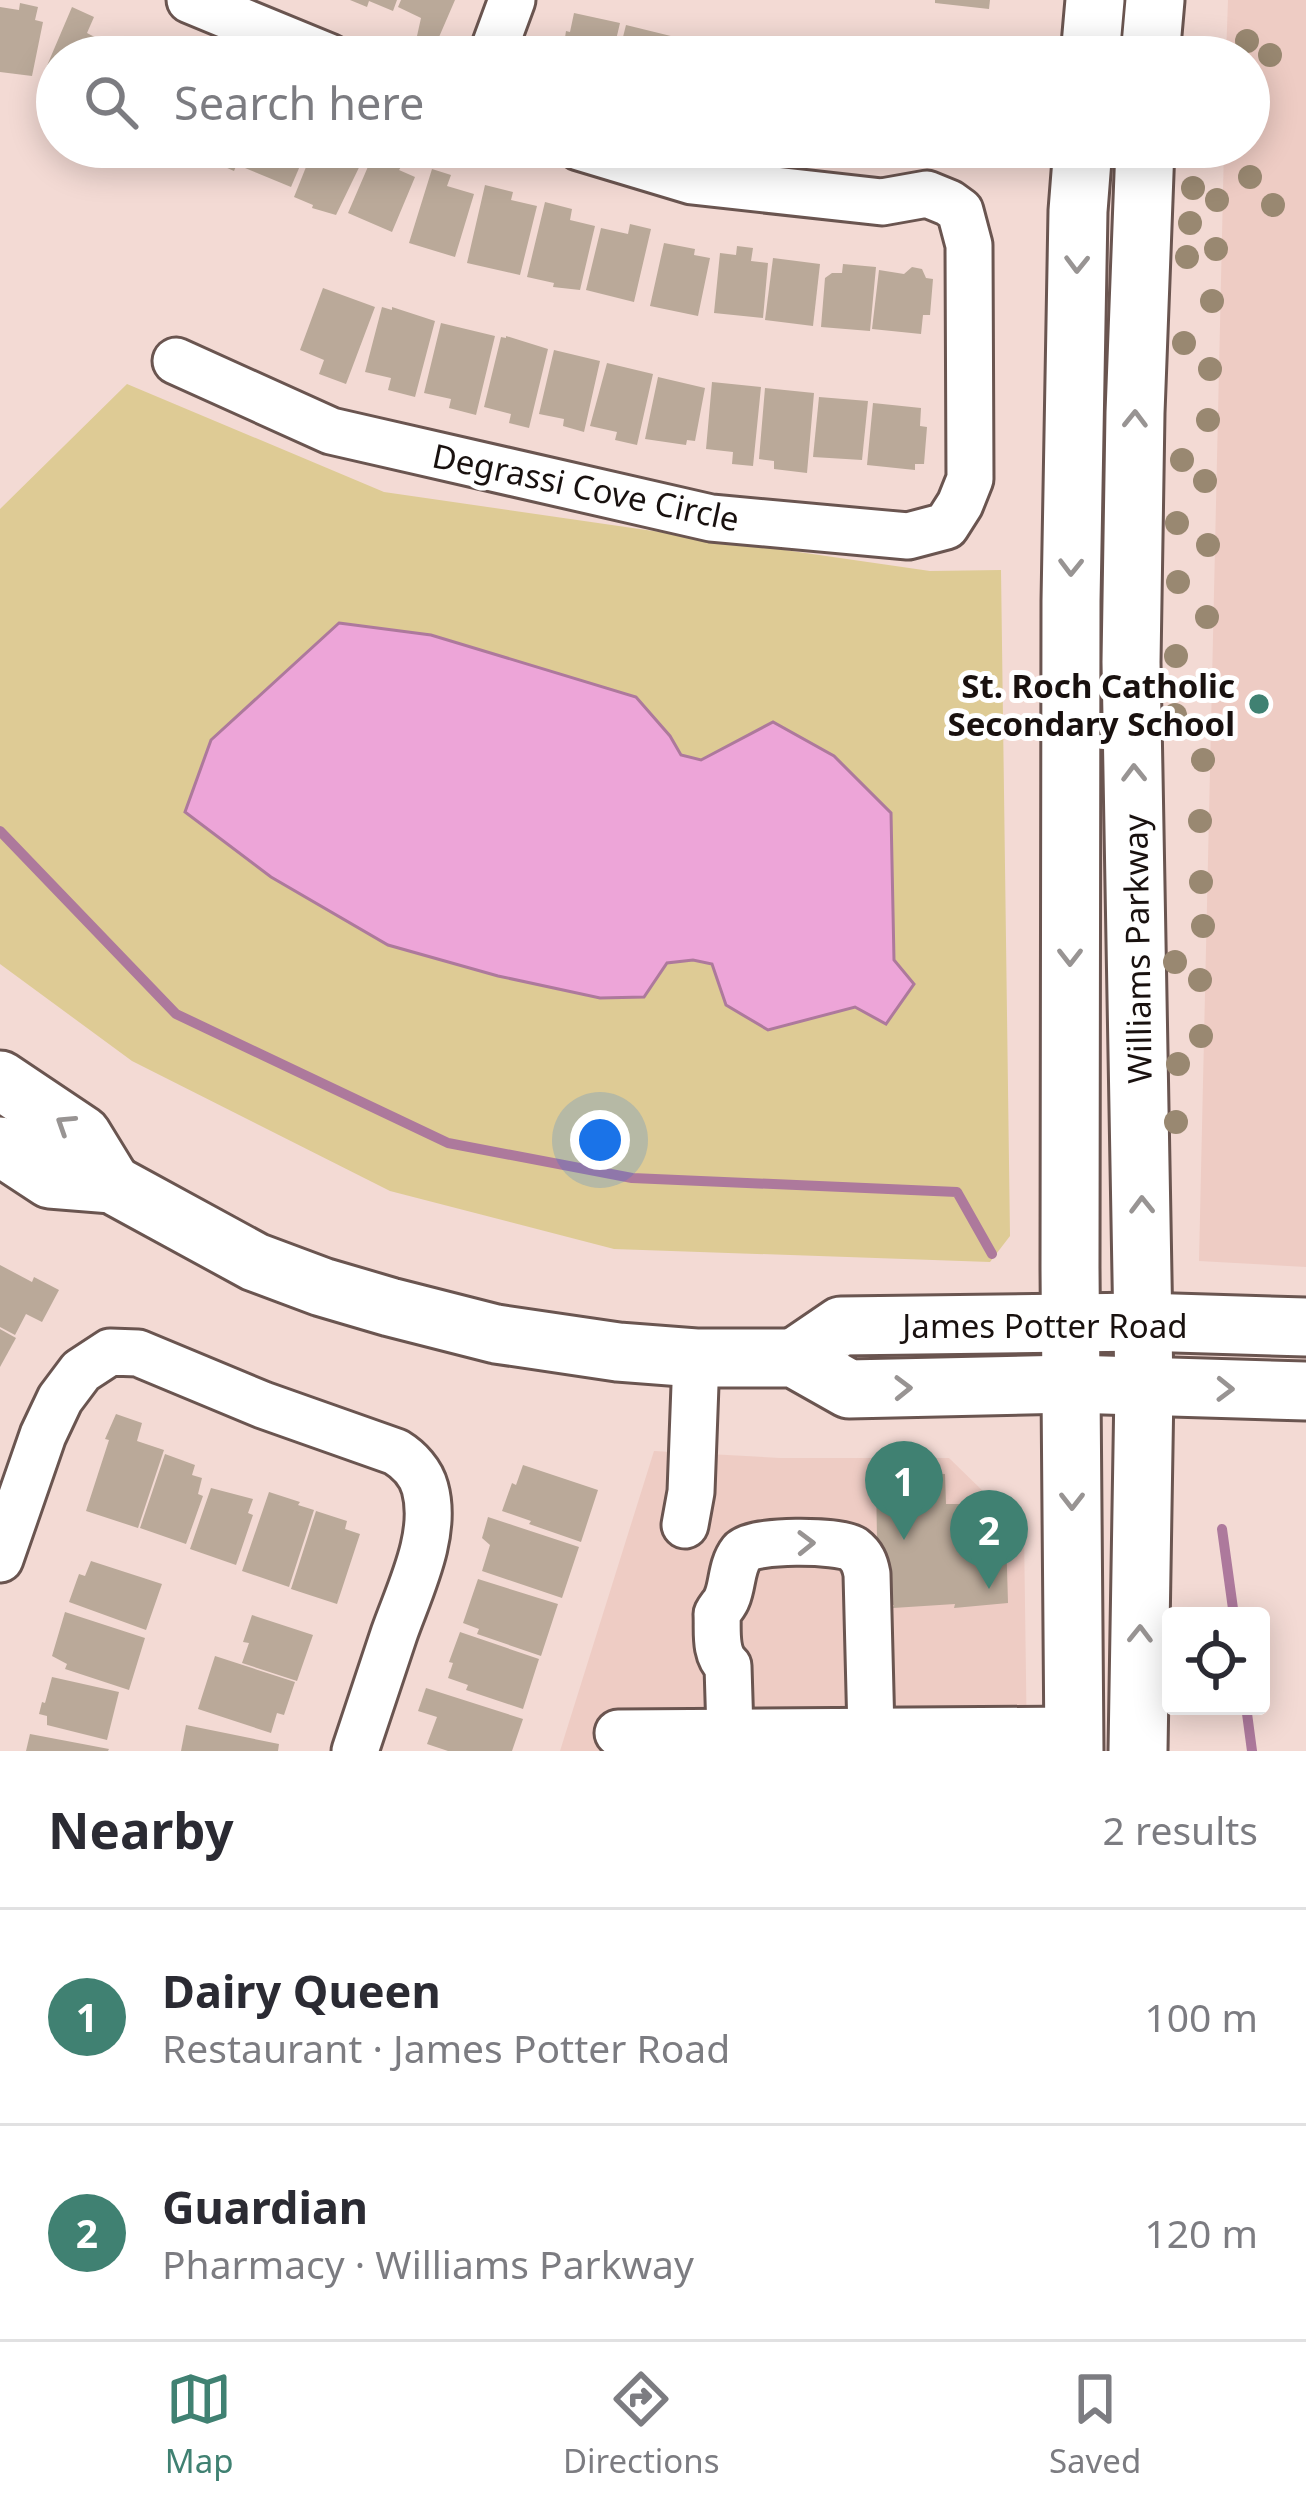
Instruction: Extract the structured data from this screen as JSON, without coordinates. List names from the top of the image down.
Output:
{
  "streets": {
    "main road": ["Williams Parkway", "James Potter Road"],
    "street": ["Degrassi Cove Circle"]
  },
  "crossings": [
    ["Williams Parkway", "James Potter Road"]
  ],
  "places": ["St. Roch Catholic Secondary School"],
  "page": {
    "search": "Search here",
    "pins": ["1", "2"],
    "heading": ["Nearby", "2 results"],
    "list": [
      {
        "mark": "1",
        "name": "Dairy Queen",
        "note": "Restaurant · James Potter Road",
        "value": "100 m"
      },
      {
        "mark": "2",
        "name": "Guardian",
        "note": "Pharmacy · Williams Parkway",
        "value": "120 m"
      }
    ],
    "nav": ["Map", "Directions", "Saved"]
  }
}
